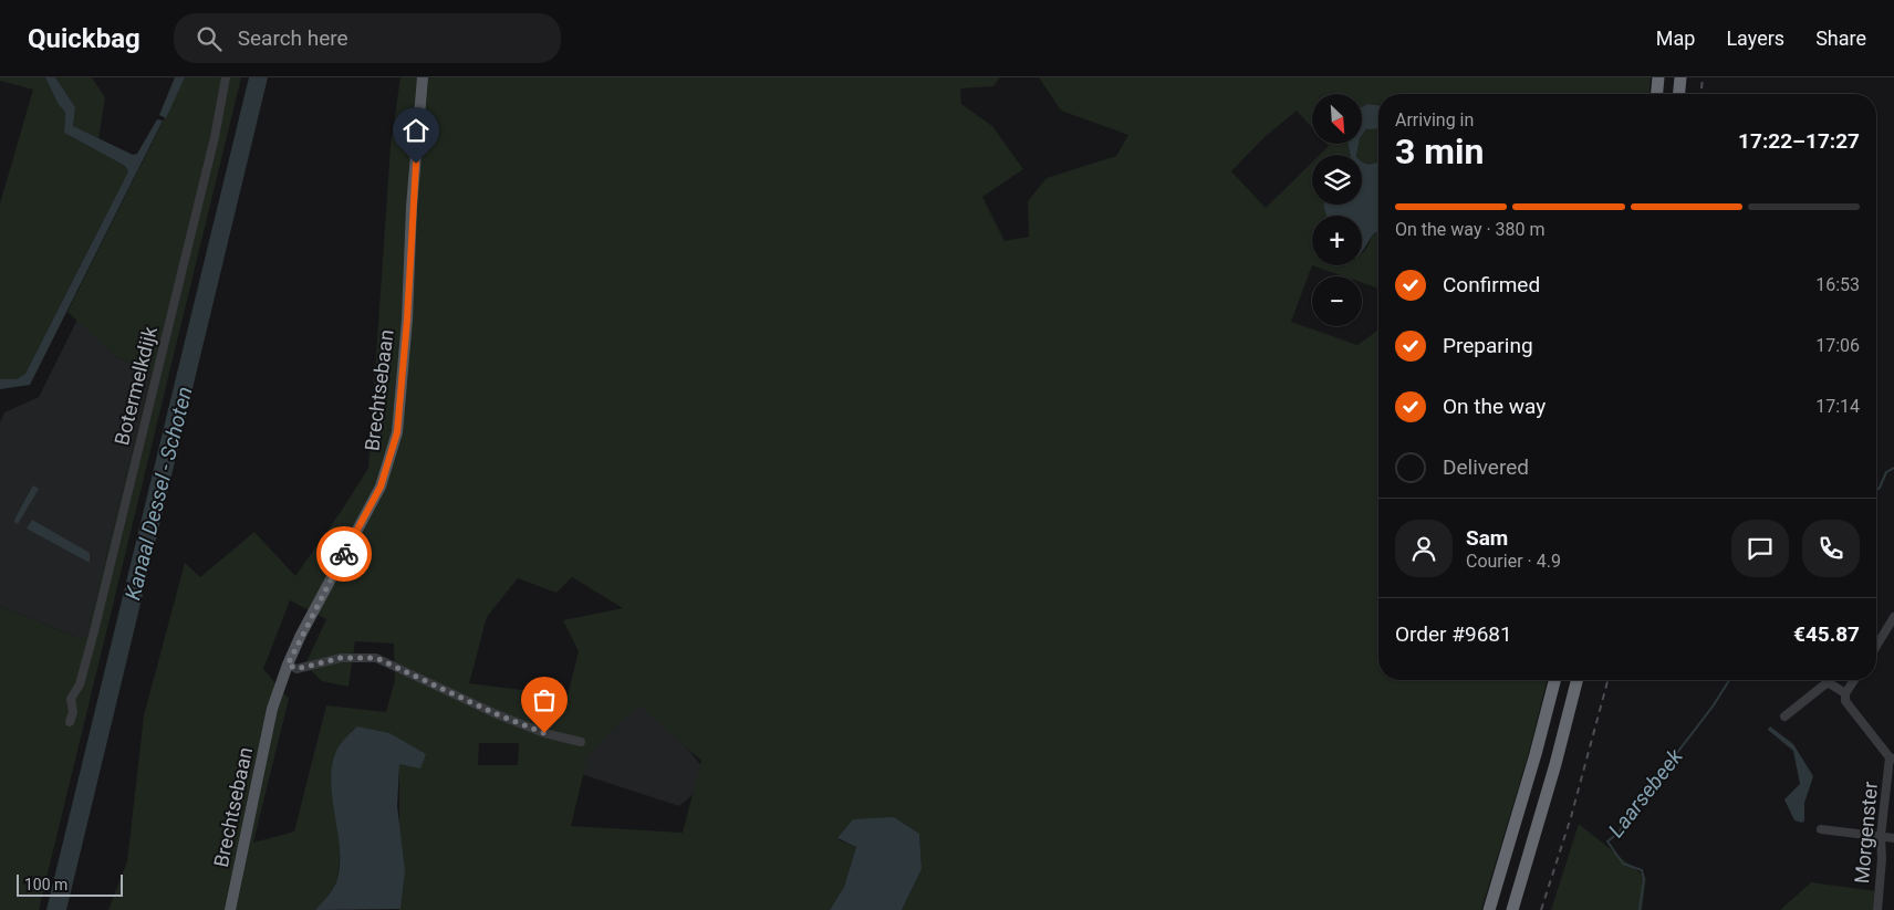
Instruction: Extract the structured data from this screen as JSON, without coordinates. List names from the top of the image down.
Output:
{
  "streets": {
    "main road": ["Brechtsebaan"],
    "street": ["Botermelkdijk", "Morgenster"]
  },
  "water": ["Kanaal Dessel - Schoten", "Laarsebeek"],
  "scale_bar": "100 m",
  "north": "bottom right",
  "page": {
    "header": "Quickbag",
    "search": "Search here",
    "nav": ["Map", "Layers", "Share"],
    "map_buttons": ["+", "−"],
    "heading": ["3 min", "Arriving in", "17:22–17:27"],
    "panel": [
      "Sam",
      "Courier · 4.9",
      "Order #9681",
      "€45.87"
    ],
    "bar": "On the way · 380 m",
    "list": [
      ["Confirmed", "16:53"],
      ["Preparing", "17:06"],
      ["On the way", "17:14"],
      "Delivered"
    ],
    "scale": "100 m"
  }
}
